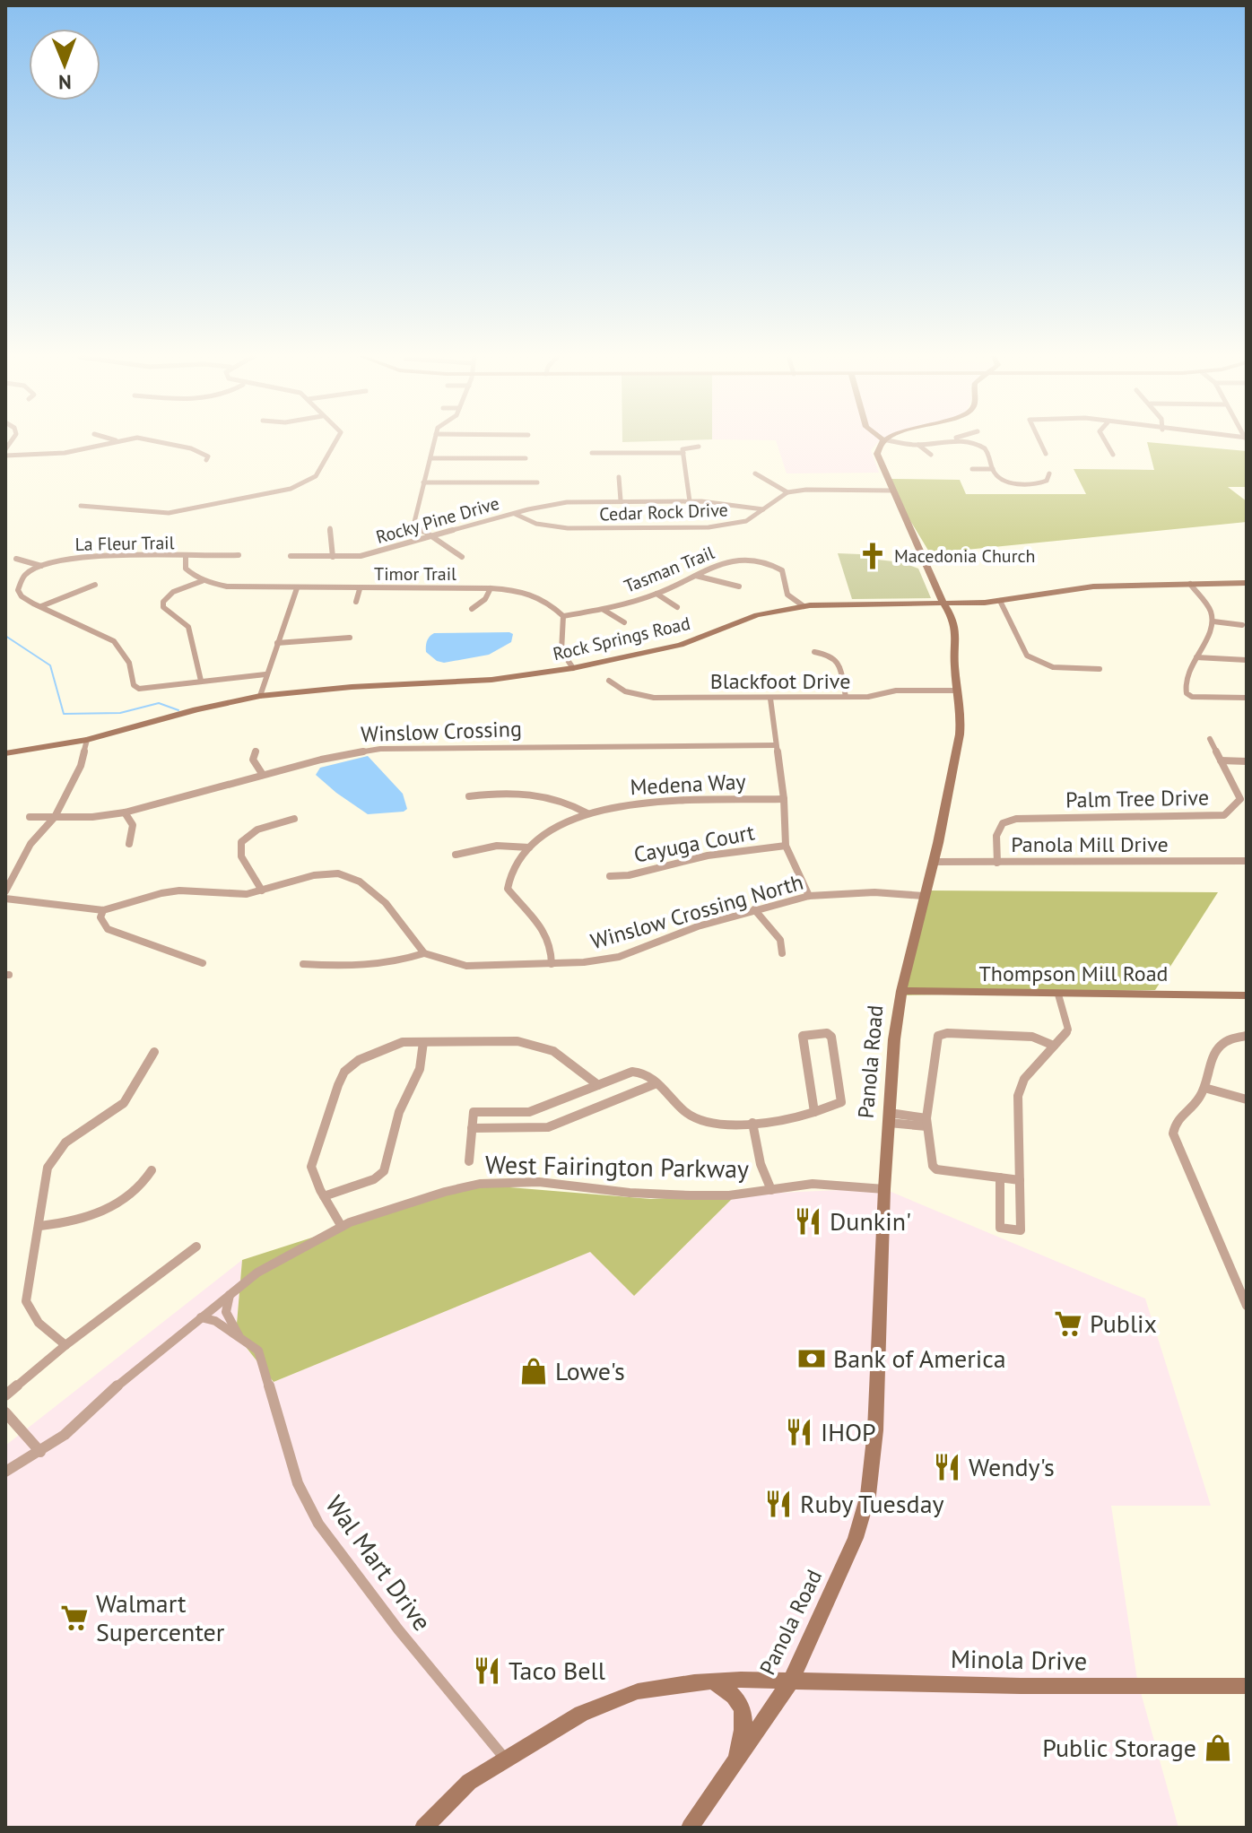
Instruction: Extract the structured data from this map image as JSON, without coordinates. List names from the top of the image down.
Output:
{
  "streets": {
    "street": [
      "Cedar Rock Drive",
      "Rocky Pine Drive",
      "La Fleur Trail",
      "Tasman Trail",
      "Timor Trail",
      "Rock Springs Road",
      "Blackfoot Drive",
      "Winslow Crossing",
      "Medena Way",
      "Palm Tree Drive",
      "Cayuga Court",
      "Panola Mill Drive",
      "Winslow Crossing North",
      "Thompson Mill Road",
      "Panola Road",
      "West Fairington Parkway",
      "Wal Mart Drive",
      "Minola Drive"
    ]
  },
  "crossings": [
    ["Cedar Rock Drive", "Rocky Pine Drive"],
    ["Tasman Trail", "Timor Trail"],
    ["Tasman Trail", "Rock Springs Road"],
    ["Rock Springs Road", "Panola Road"],
    ["Blackfoot Drive", "Panola Road"],
    ["Medena Way", "Winslow Crossing North"],
    ["Palm Tree Drive", "Panola Mill Drive"],
    ["Panola Mill Drive", "Panola Road"],
    ["Winslow Crossing North", "Panola Road"],
    ["Thompson Mill Road", "Panola Road"],
    ["Panola Road", "West Fairington Parkway"],
    ["Panola Road", "Minola Drive"],
    ["West Fairington Parkway", "Wal Mart Drive"],
    ["Wal Mart Drive", "Minola Drive"]
  ],
  "places": {
    "church": ["Macedonia Church"],
    "restaurant": [
      "Dunkin'",
      "IHOP",
      "Wendy's",
      "Ruby Tuesday",
      "Taco Bell"
    ],
    "supermarket": ["Publix", "Walmart Supercenter"],
    "bank": ["Bank of America"],
    "shop": ["Lowe's", "Public Storage"]
  },
  "north": "bottom"
}
